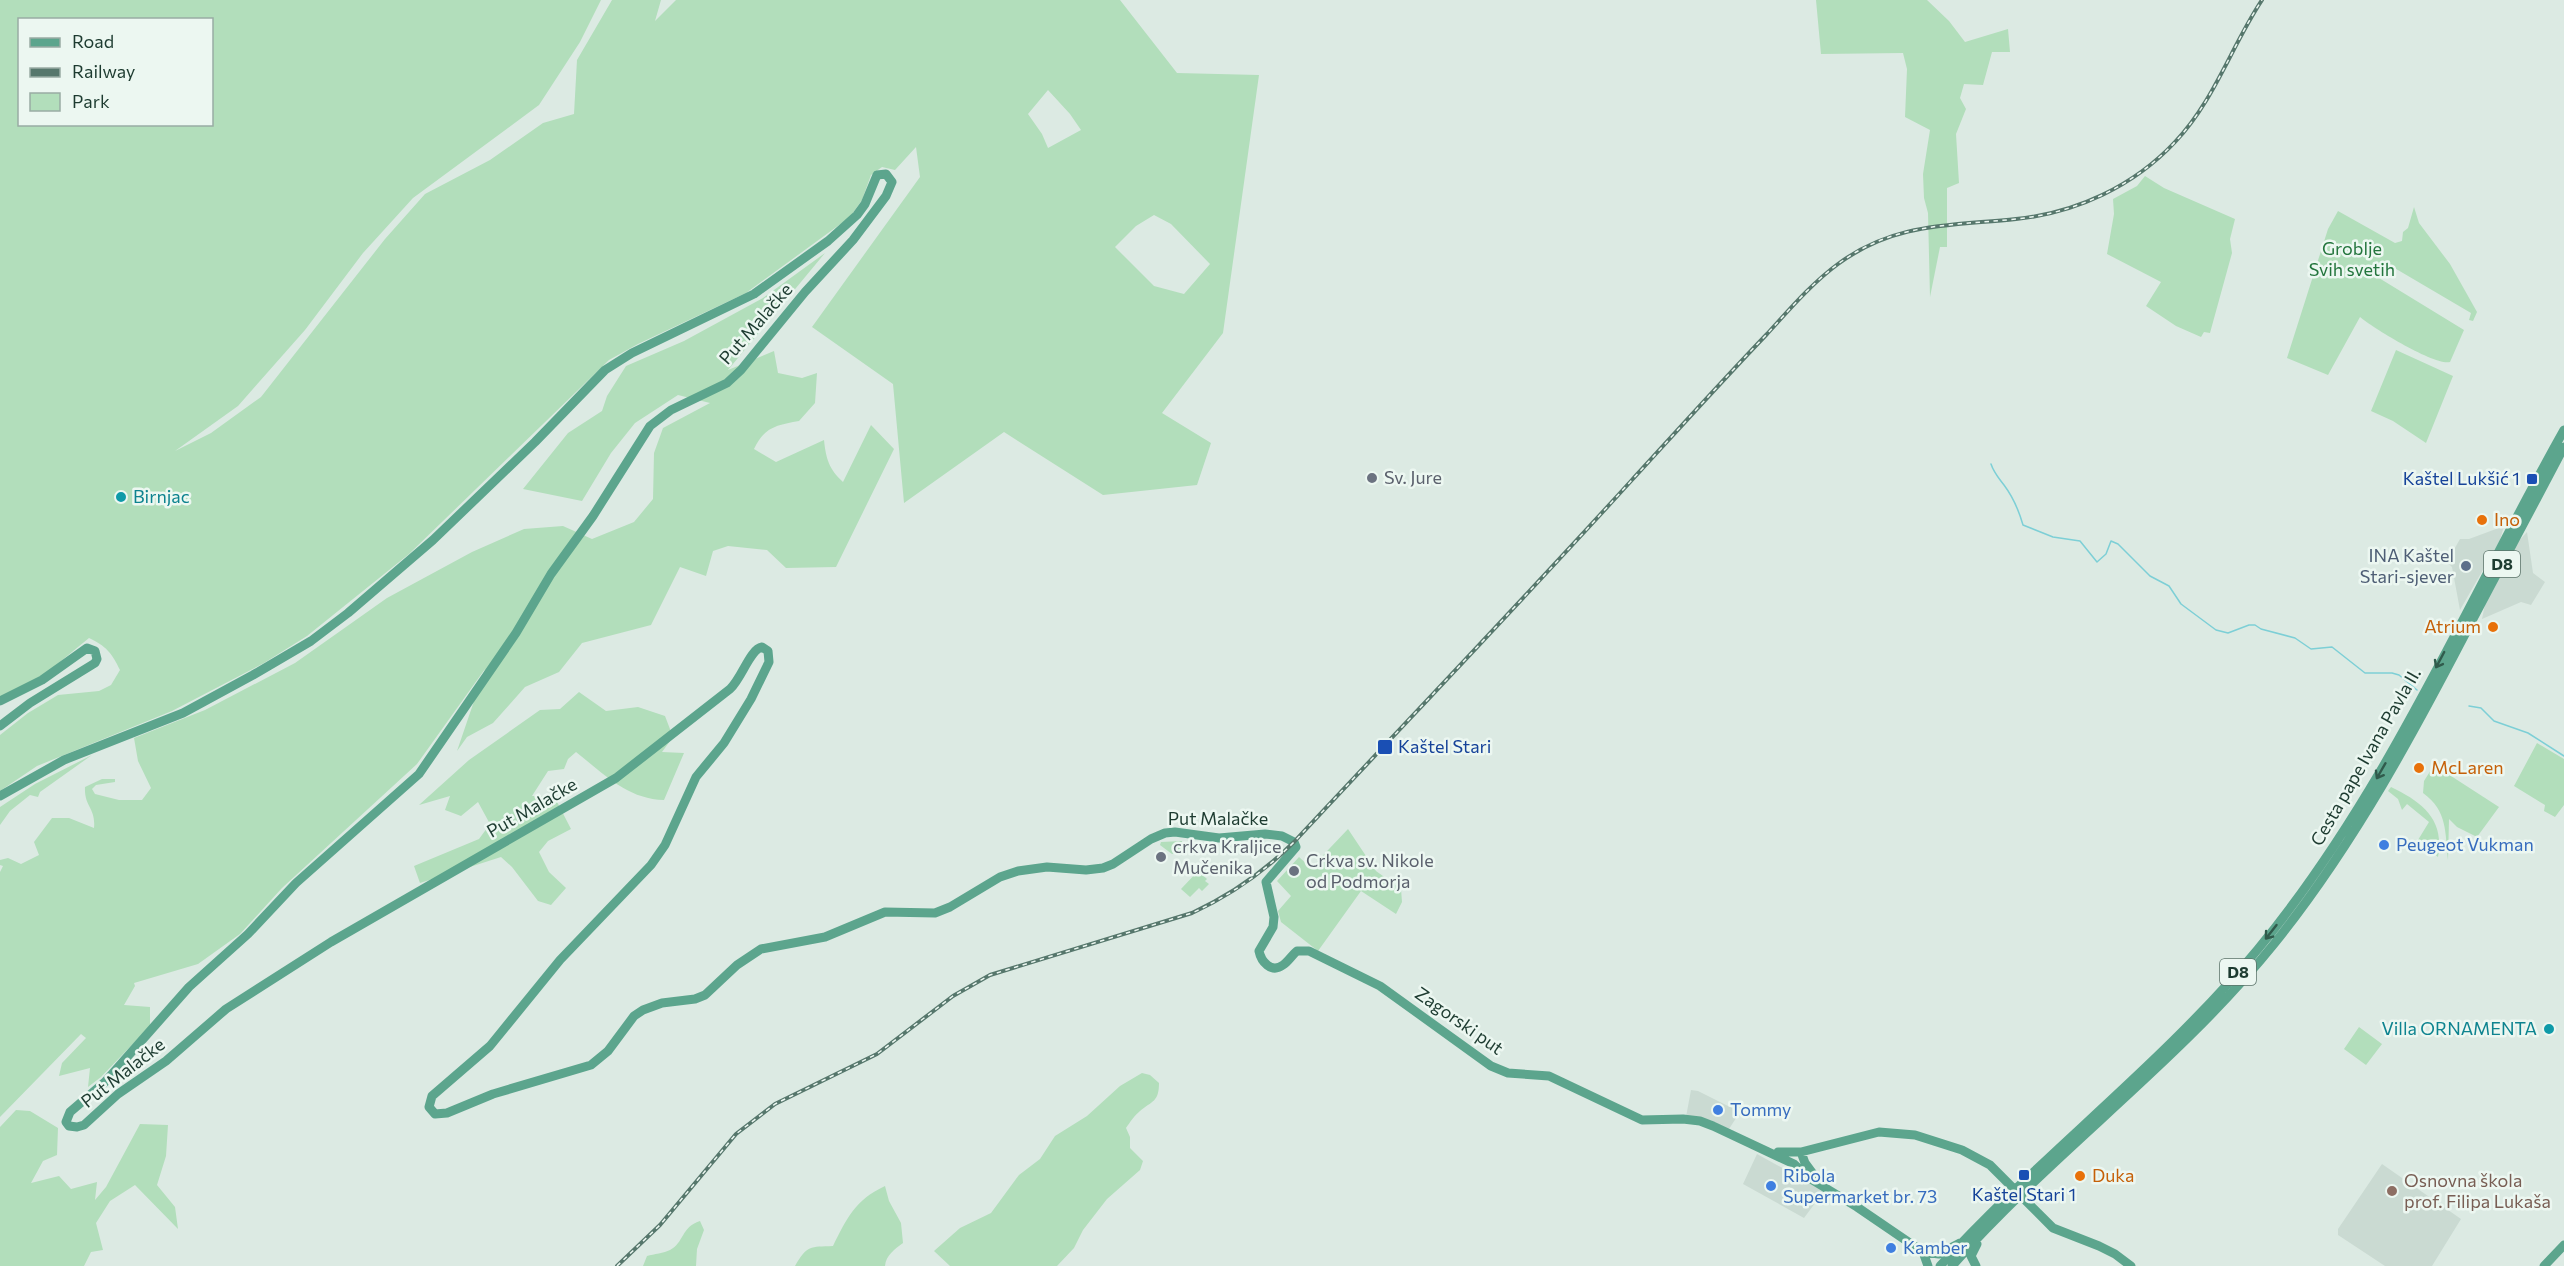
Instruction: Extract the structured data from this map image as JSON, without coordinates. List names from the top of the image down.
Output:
{
  "streets": {
    "main road": [
      "Put Malačke",
      "D8",
      "Cesta pape Ivana Pavla II.",
      "Zagorski put"
    ]
  },
  "crossings": [
    ["Put Malačke", "Zagorski put"]
  ],
  "parks": ["Groblje Svih svetih"],
  "places": {
    "other": [
      "Sv. Jure",
      "Birnjac",
      "Ino",
      "INA Kaštel Stari-sjever",
      "Atrium",
      "McLaren",
      "Peugeot Vukman",
      "crkva Kraljice Mučenika",
      "Crkva sv. Nikole od Podmorja",
      "Villa ORNAMENTA",
      "Tommy",
      "Duka",
      "Ribola Supermarket br. 73",
      "Osnovna škola prof. Filipa Lukaša",
      "Kamber"
    ],
    "transit": ["Kaštel Lukšić 1", "Kaštel Stari", "Kaštel Stari 1"]
  },
  "legend": ["Road", "Railway", "Park"]
}
